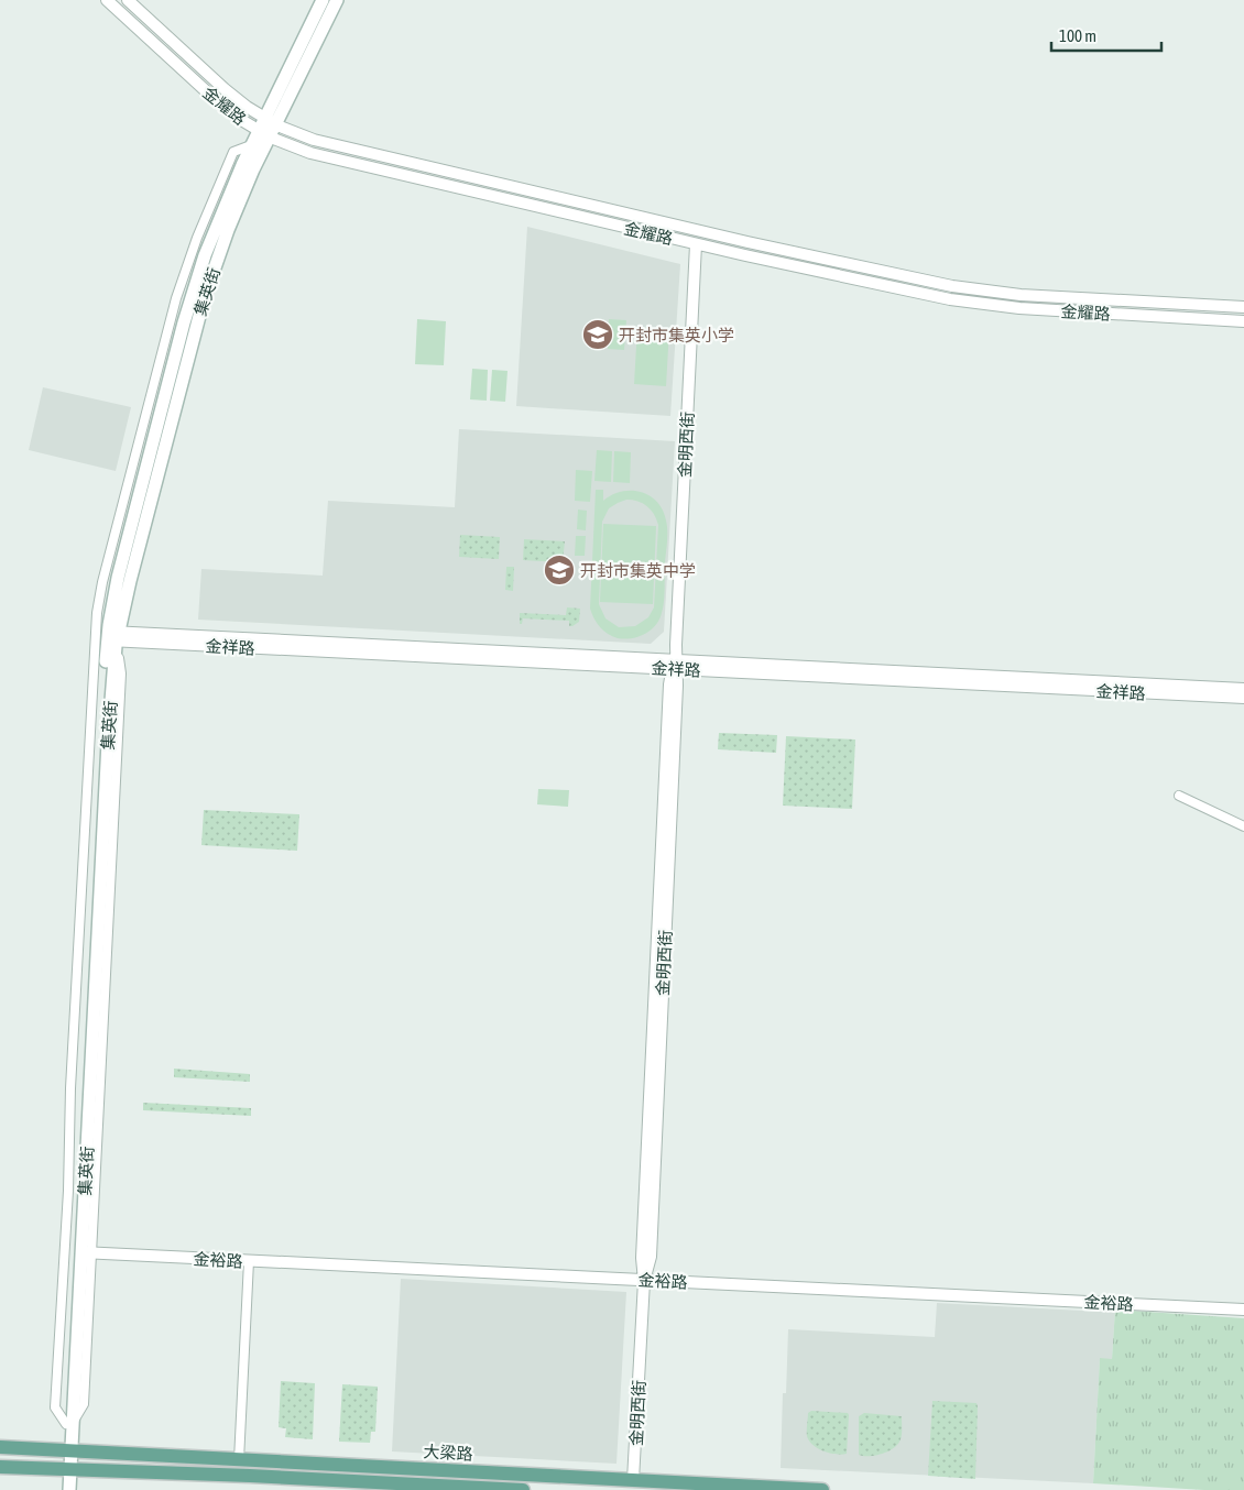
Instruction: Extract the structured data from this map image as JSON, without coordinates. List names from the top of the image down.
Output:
{
  "streets": {
    "main road": ["集英街", "大梁路"],
    "street": [
      "金耀路",
      "金明西街",
      "金祥路",
      "金裕路"
    ]
  },
  "crossings": [
    ["金耀路", "集英街"],
    ["金耀路", "金明西街"],
    ["集英街", "金祥路"],
    ["集英街", "金裕路"],
    ["集英街", "大梁路"],
    ["金明西街", "金祥路"],
    ["金明西街", "金裕路"],
    ["金明西街", "大梁路"]
  ],
  "places": {
    "school or university": ["开封市集英小学", "开封市集英中学"]
  },
  "scale_bar": "100 m"
}
